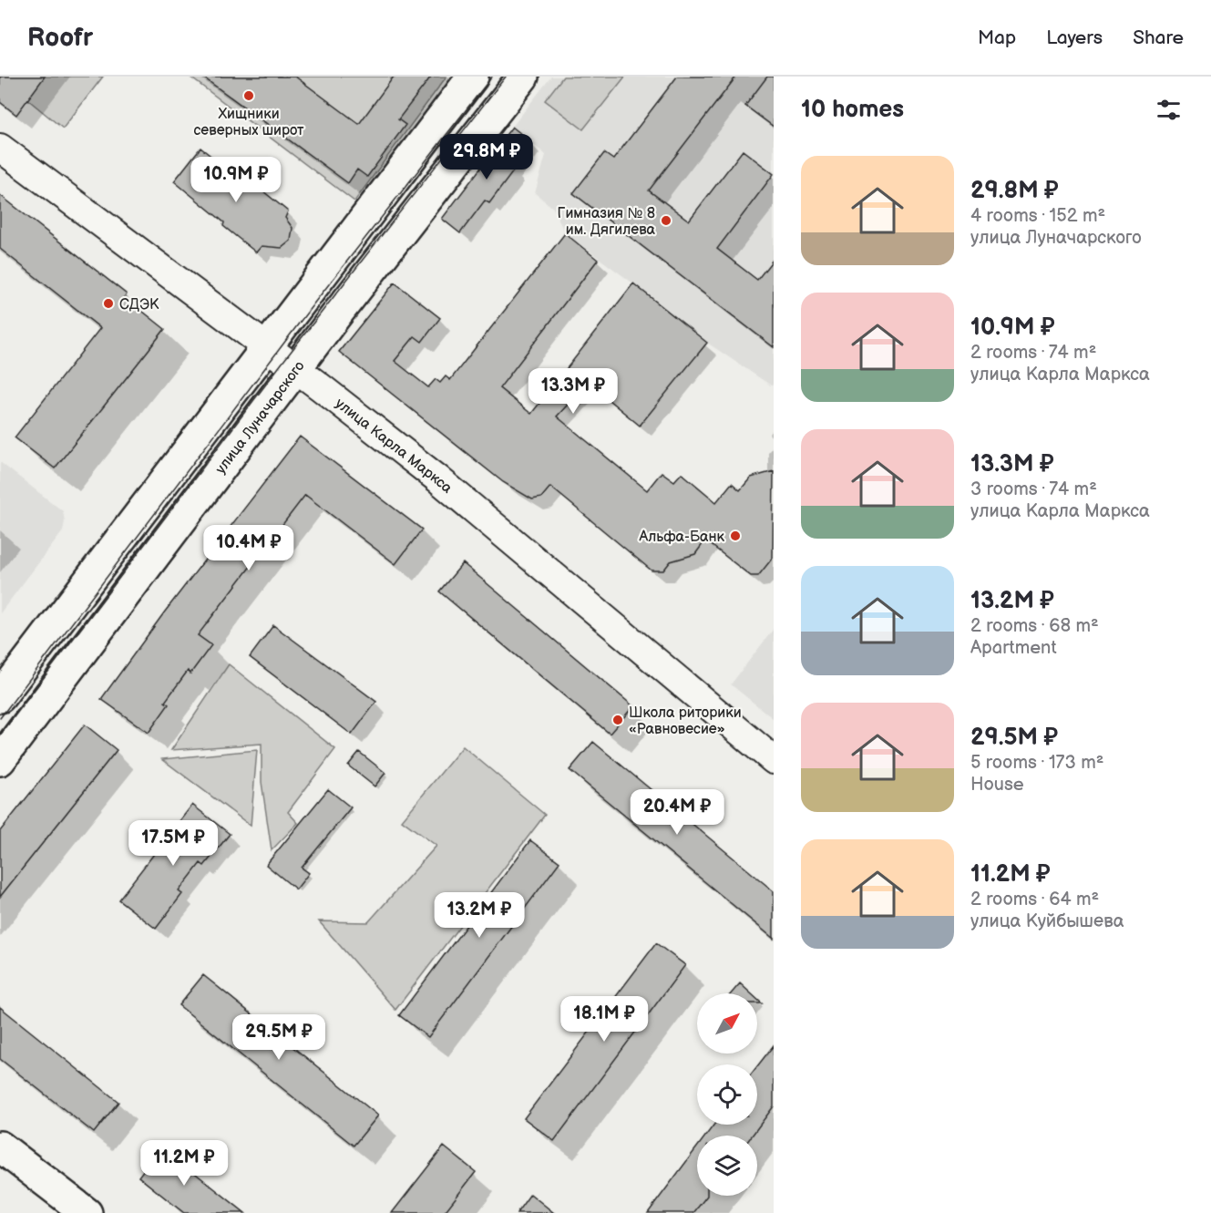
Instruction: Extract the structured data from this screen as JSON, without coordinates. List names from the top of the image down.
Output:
{
  "streets": {
    "main road": ["улица Луначарского"],
    "street": ["улица Карла Маркса"]
  },
  "crossings": [
    ["улица Луначарского", "улица Карла Маркса"]
  ],
  "places": [
    "Хищники северных широт",
    "Гимназия № 8 им. Дягилева",
    "СДЭК",
    "Альфа-Банк",
    "Школа риторики «Равновесие»"
  ],
  "north": "top right",
  "page": {
    "header": "Roofr",
    "nav": ["Map", "Layers", "Share"],
    "heading": "10 homes",
    "price": [
      "29.8M ₽",
      "10.9M ₽",
      "13.3M ₽",
      "10.4M ₽",
      "20.4M ₽",
      "17.5M ₽",
      "13.2M ₽",
      "18.1M ₽",
      "29.5M ₽",
      "11.2M ₽"
    ],
    "list": [
      {
        "name": "29.8M ₽",
        "note": "4 rooms · 152 m² · улица Луначарского"
      },
      {
        "name": "10.9M ₽",
        "note": "2 rooms · 74 m² · улица Карла Маркса"
      },
      {
        "name": "13.3M ₽",
        "note": "3 rooms · 74 m² · улица Карла Маркса"
      },
      {
        "name": "13.2M ₽",
        "note": "2 rooms · 68 m² · Apartment"
      },
      {
        "name": "29.5M ₽",
        "note": "5 rooms · 173 m² · House"
      },
      {
        "name": "11.2M ₽",
        "note": "2 rooms · 64 m² · улица Куйбышева"
      }
    ]
  }
}
